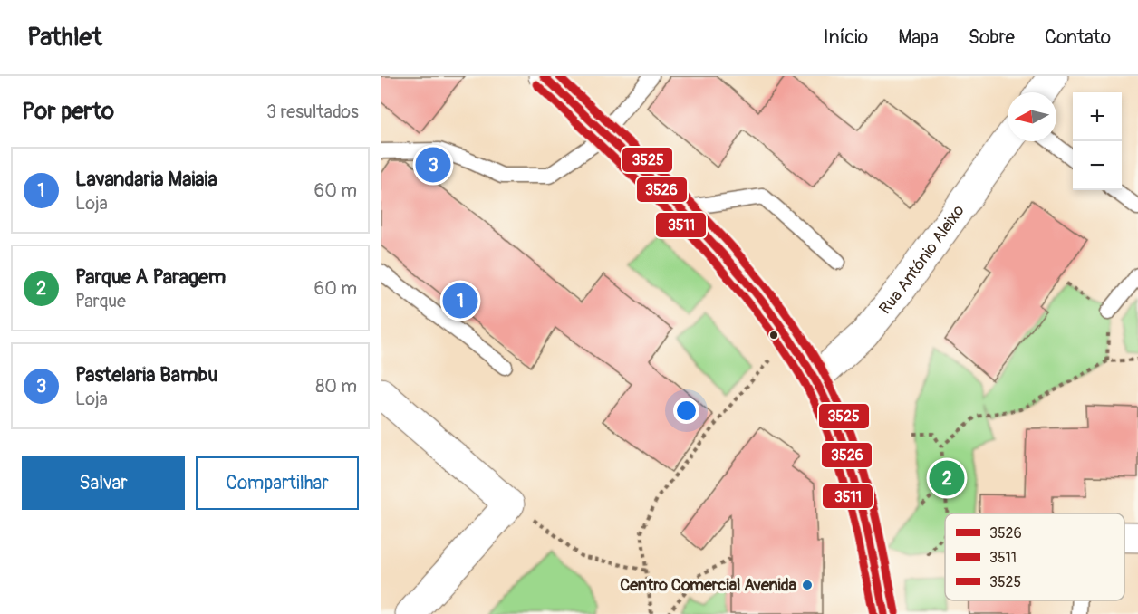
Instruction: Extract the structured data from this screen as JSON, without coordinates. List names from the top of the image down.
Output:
{
  "streets": {
    "street": ["Rua António Aleixo"]
  },
  "places": ["Centro Comercial Avenida"],
  "lines": ["transit line 3526", "transit line 3525", "transit line 3511"],
  "legend": ["3526", "3511", "3525"],
  "north": "left",
  "page": {
    "header": "Pathlet",
    "nav": [
      "Início",
      "Mapa",
      "Sobre",
      "Contato"
    ],
    "heading": ["Por perto", "3 resultados"],
    "map_buttons": ["+", "−"],
    "pins": ["3", "1", "2"],
    "list": [
      {
        "mark": "1",
        "name": "Lavandaria Maiaia",
        "note": "Loja",
        "value": "60 m"
      },
      {
        "mark": "2",
        "name": "Parque A Paragem",
        "note": "Parque",
        "value": "60 m"
      },
      {
        "mark": "3",
        "name": "Pastelaria Bambu",
        "note": "Loja",
        "value": "80 m"
      }
    ],
    "buttons": ["Salvar", "Compartilhar"]
  }
}
